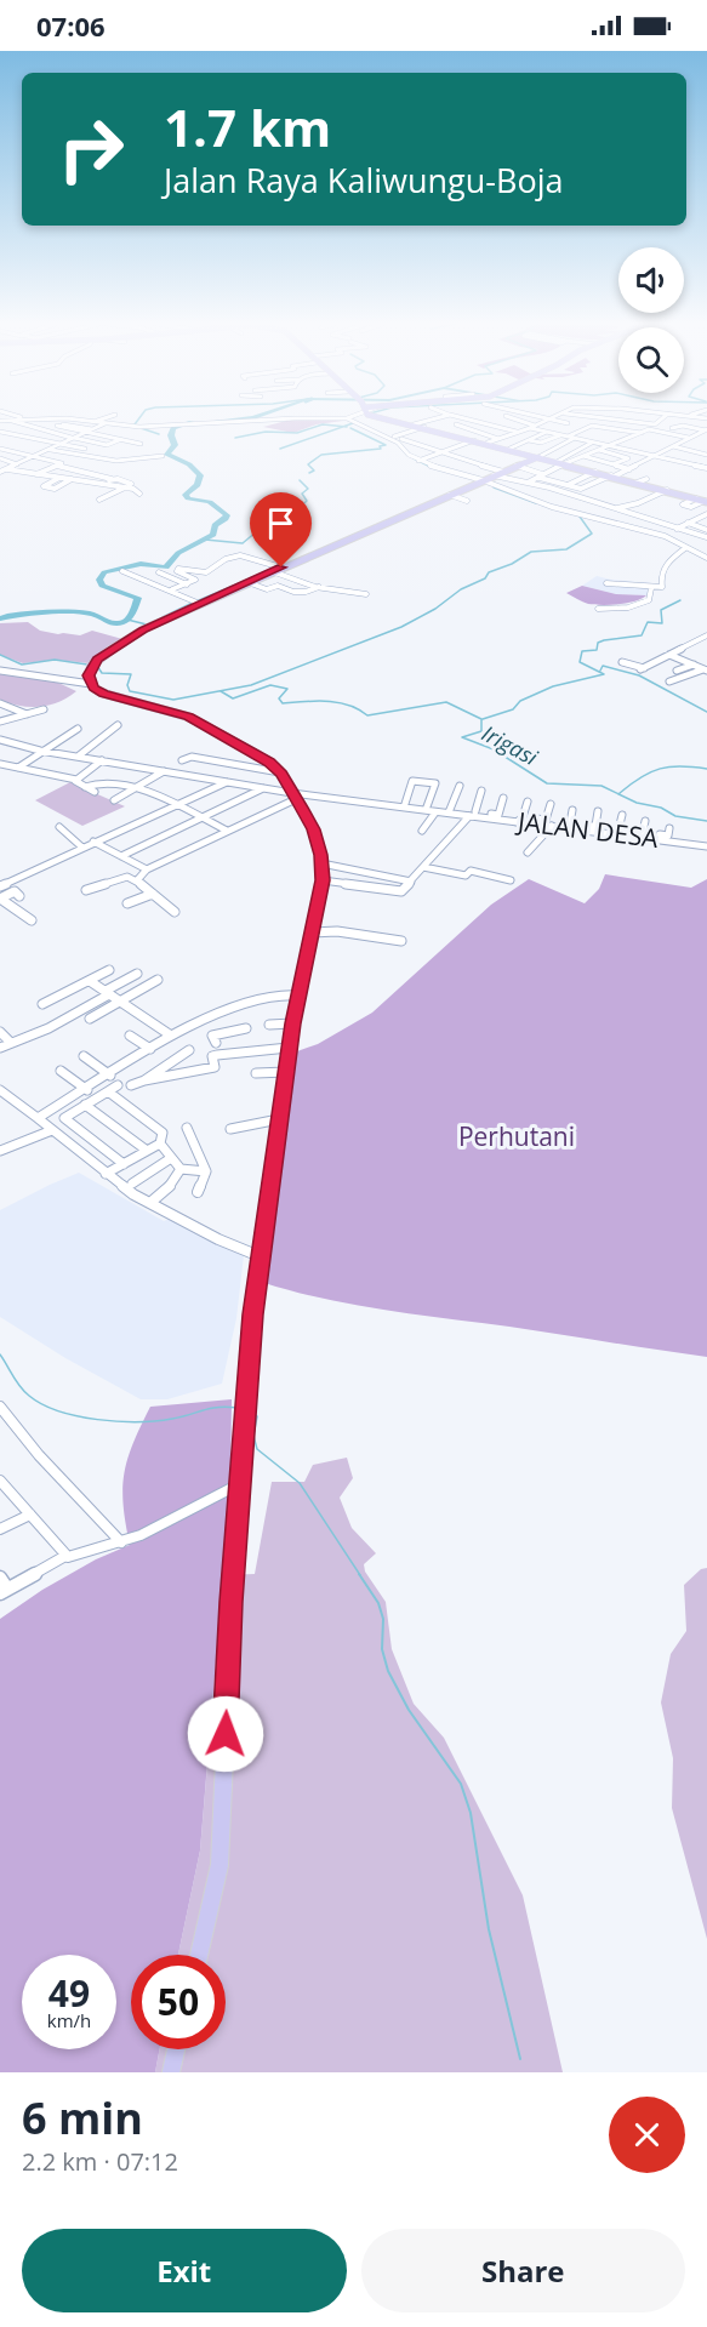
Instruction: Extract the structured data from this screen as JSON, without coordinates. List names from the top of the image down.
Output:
{
  "streets": {
    "street": ["JALAN DESA"]
  },
  "water": ["Irigasi"],
  "parks": ["Perhutani"],
  "page": {
    "status": "07:06",
    "turn": ["1.7 km", "Jalan Raya Kaliwungu-Boja"],
    "speed": "49 km/h",
    "limit": "50",
    "heading": ["6 min", "2.2 km · 07:12"],
    "buttons": ["Exit", "Share"]
  }
}
